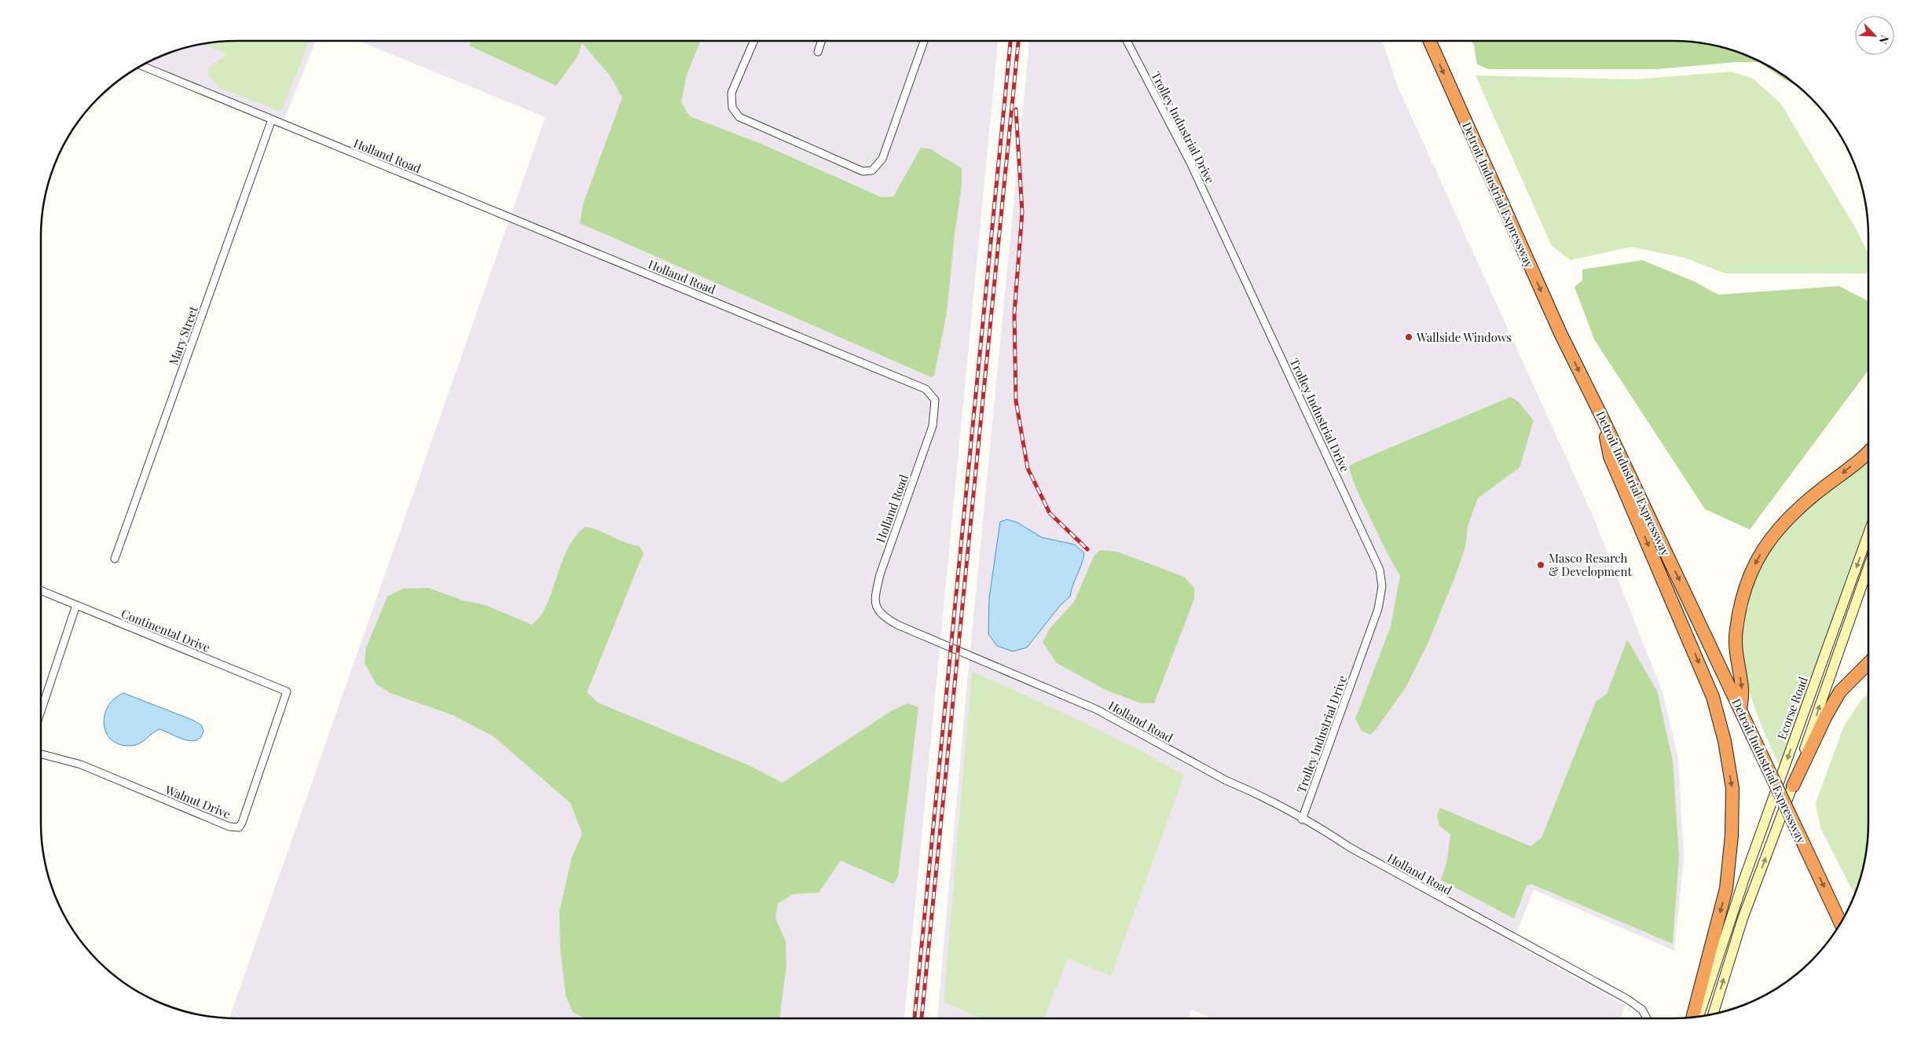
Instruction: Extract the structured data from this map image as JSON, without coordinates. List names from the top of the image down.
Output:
{
  "streets": {
    "highway": ["Detroit Industrial Expressway"],
    "main road": ["Ecorse Road"],
    "street": [
      "Trolley Industrial Drive",
      "Holland Road",
      "Mary Street",
      "Continental Drive",
      "Walnut Drive"
    ]
  },
  "crossings": [
    ["Trolley Industrial Drive", "Holland Road"],
    ["Holland Road", "Mary Street"],
    ["Continental Drive", "Walnut Drive"]
  ],
  "places": ["Wallside Windows", "Masco Resarch & Development"],
  "north": "bottom right"
}
